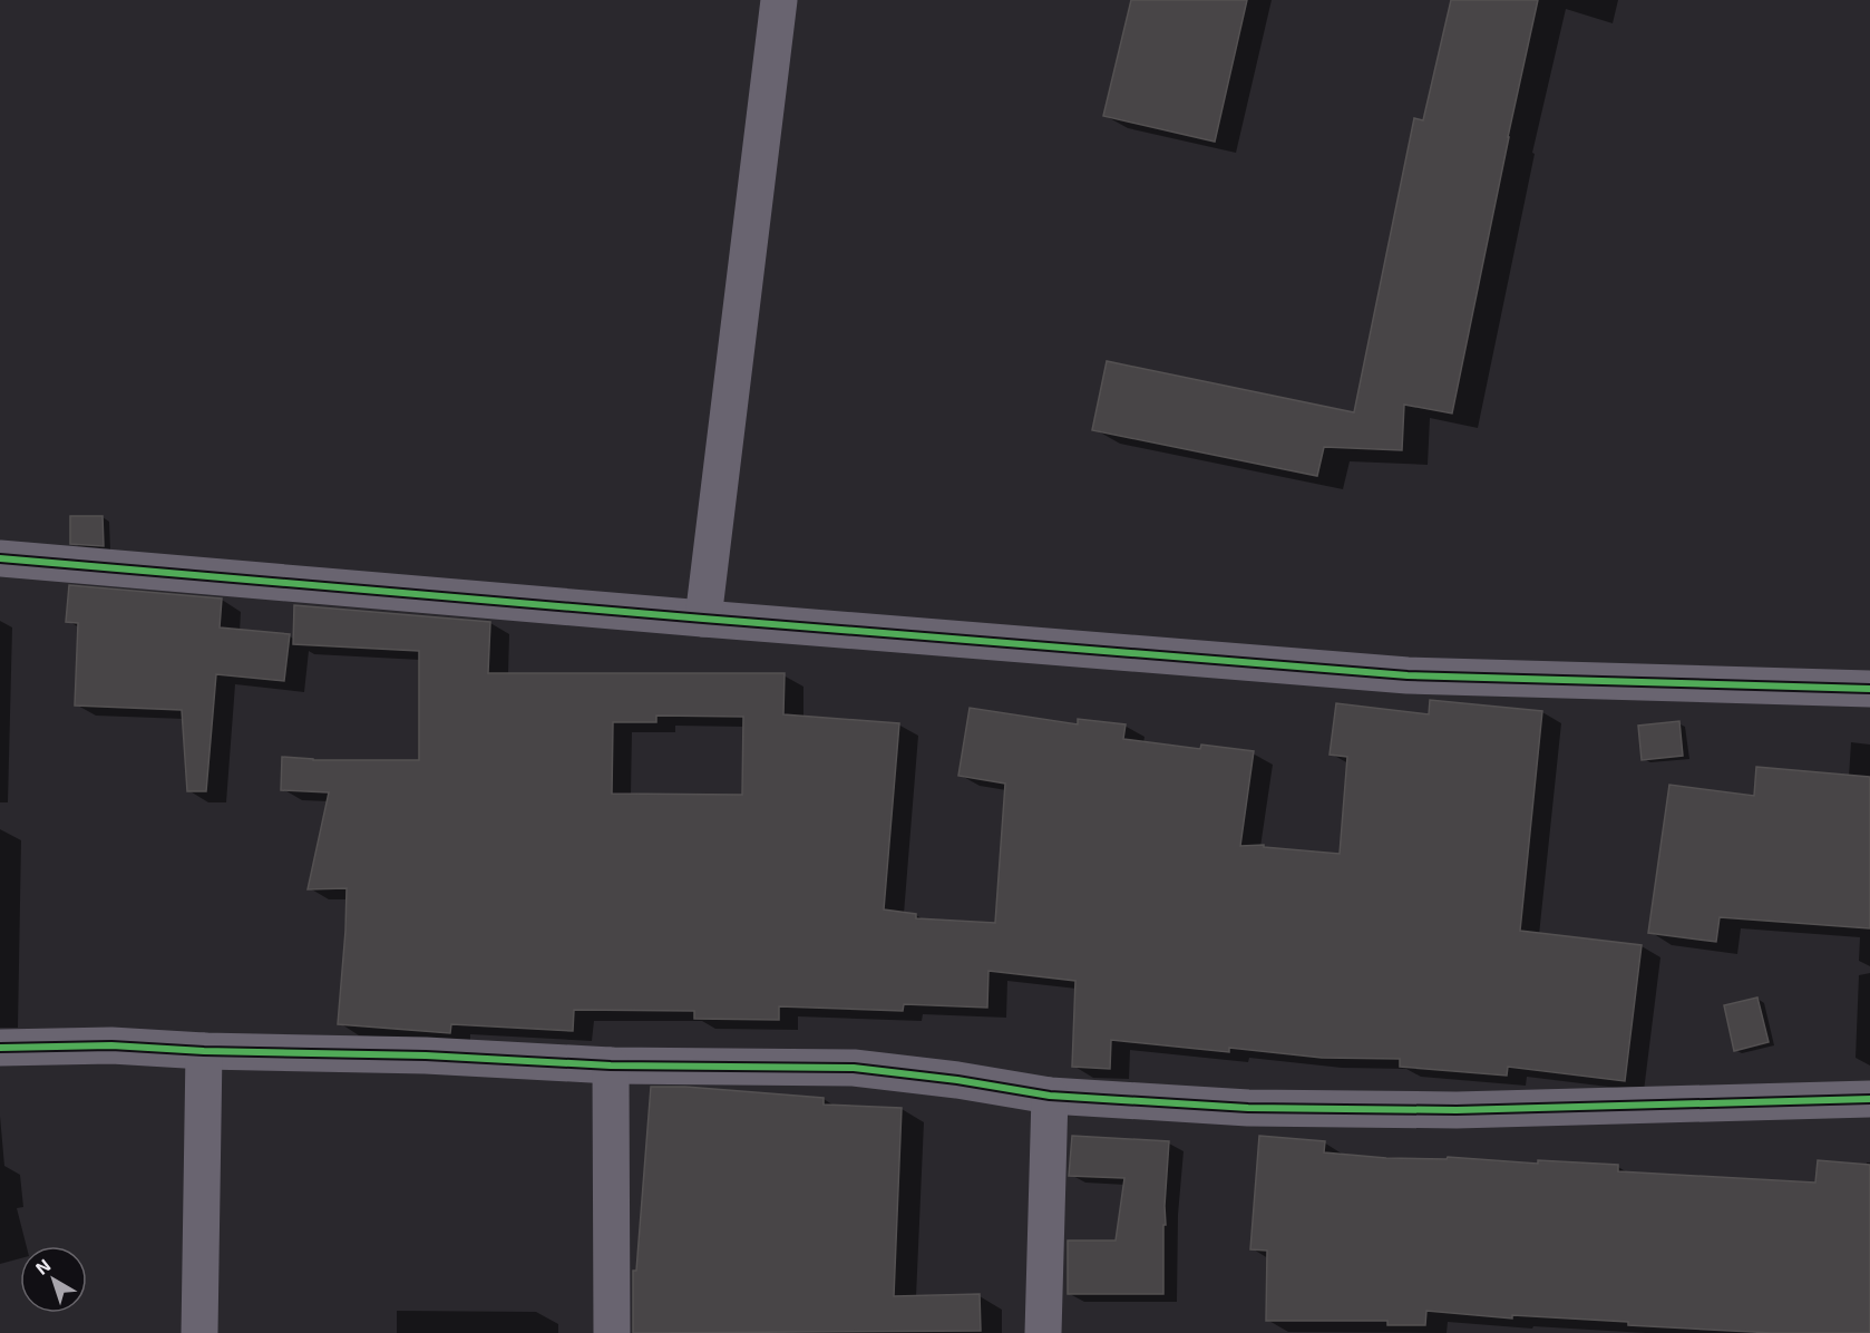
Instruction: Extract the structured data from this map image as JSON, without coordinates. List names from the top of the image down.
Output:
{
  "north": "top left"
}
